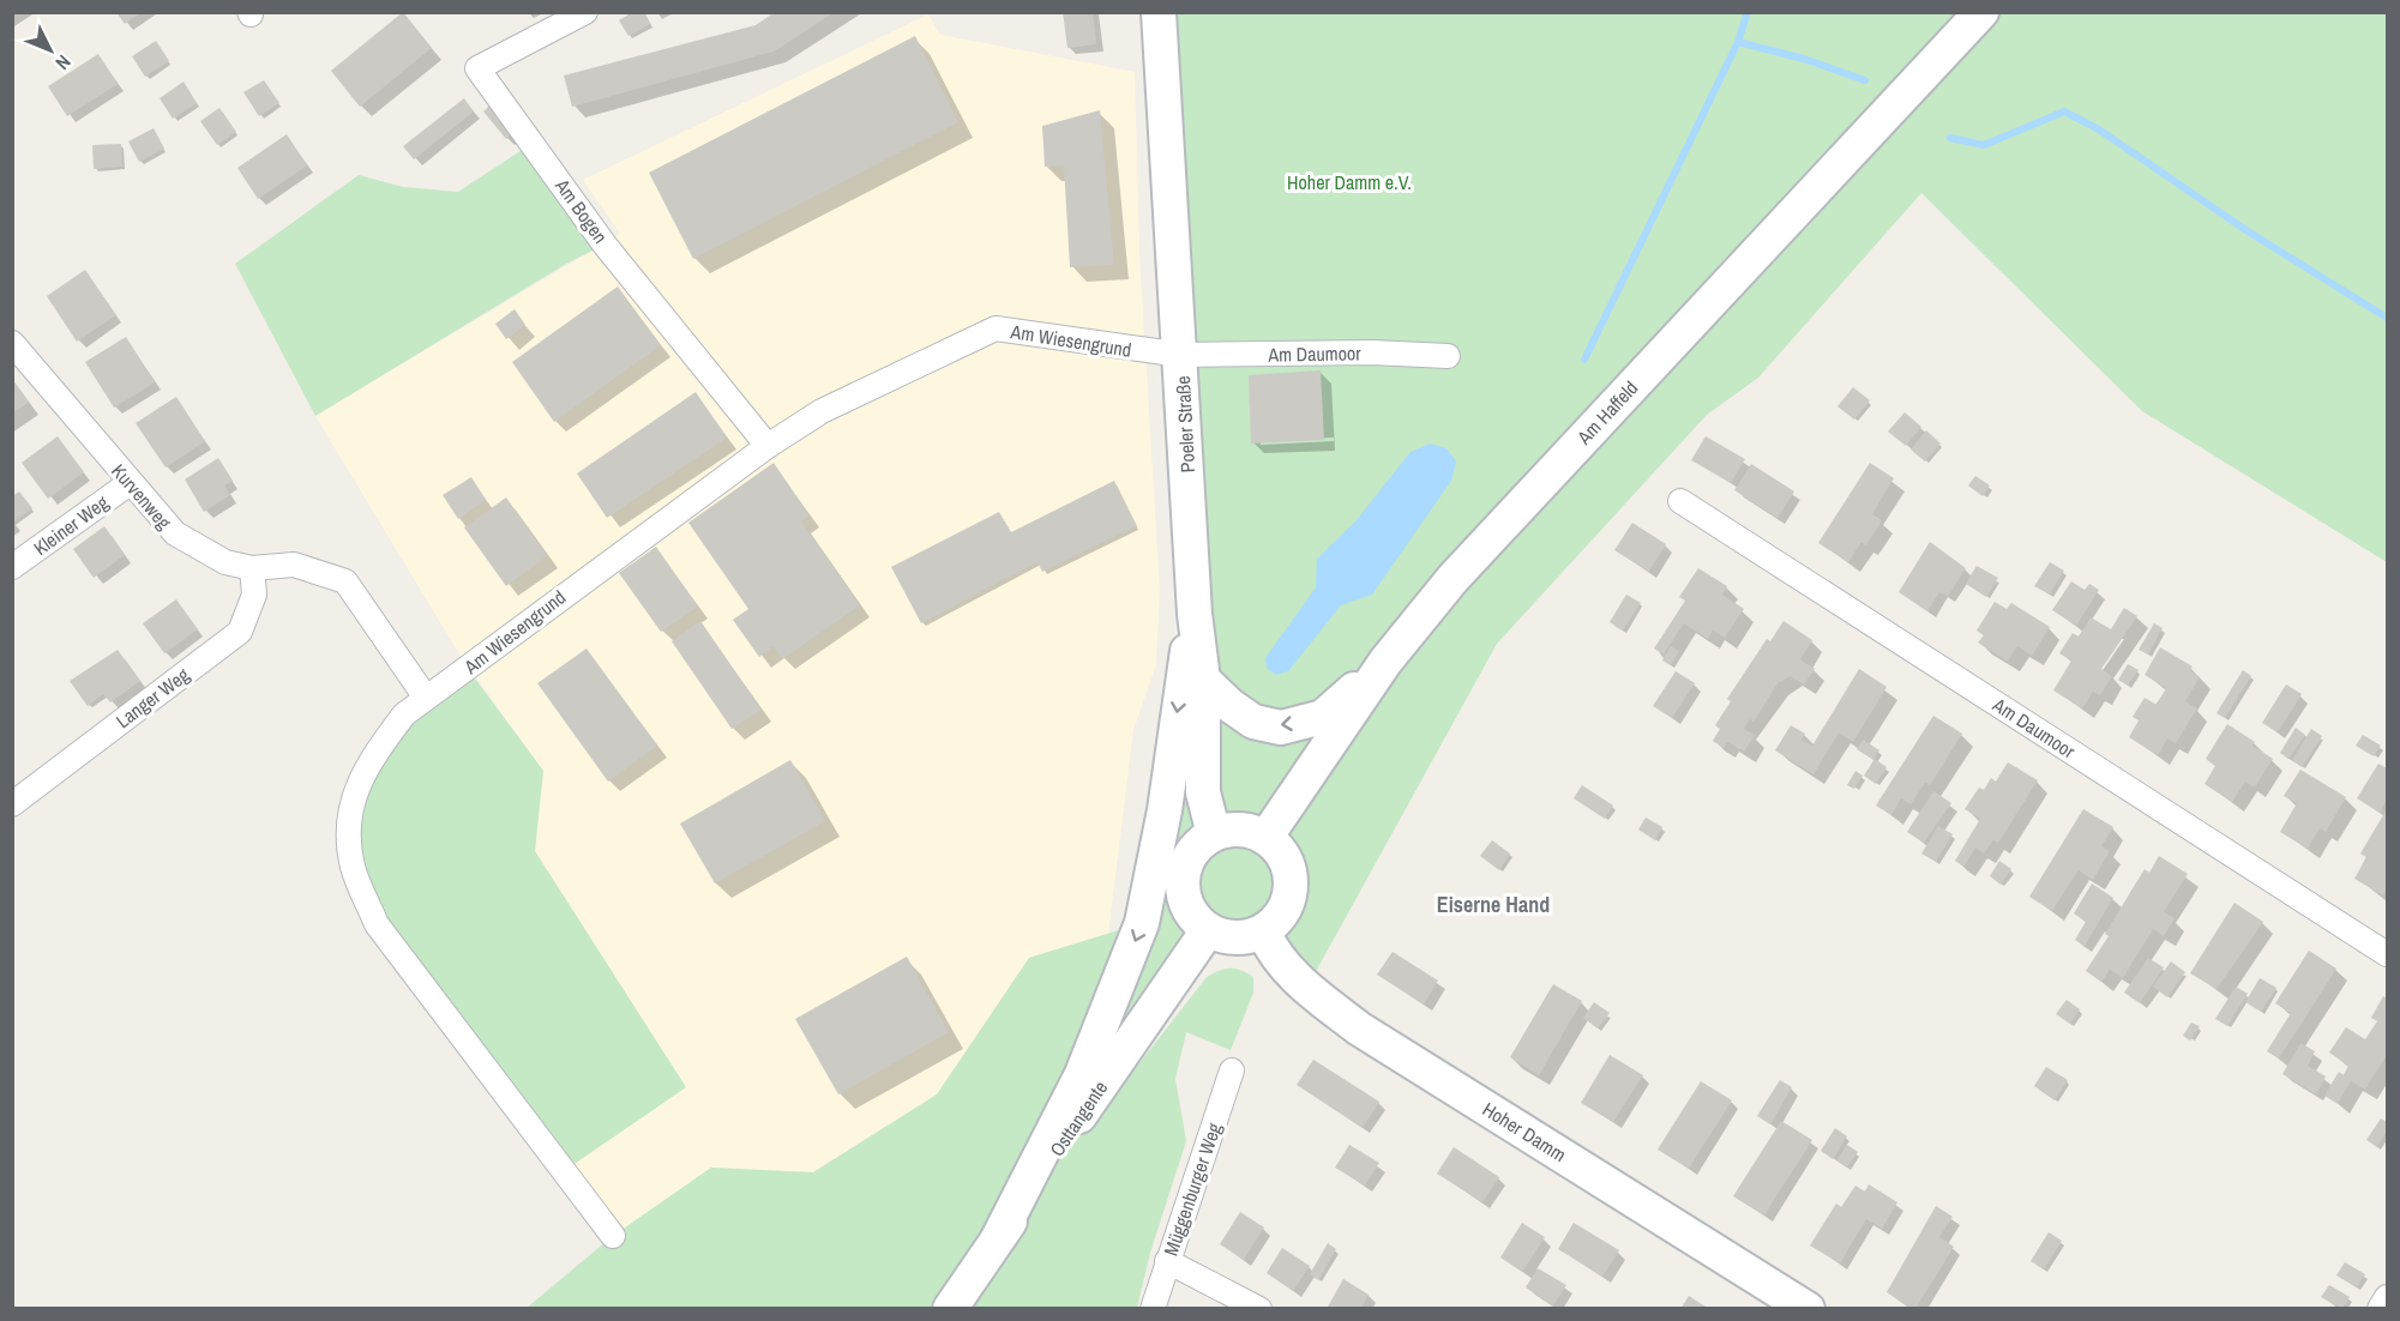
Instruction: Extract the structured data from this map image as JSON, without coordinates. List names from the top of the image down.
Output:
{
  "streets": {
    "main road": [
      "Am Haffeld",
      "Poeler Straße",
      "Osttangente",
      "Hoher Damm"
    ],
    "street": [
      "Am Bogen",
      "Am Wiesengrund",
      "Am Daumoor",
      "Kurvenweg",
      "Kleiner Weg",
      "Langer Weg",
      "Müggenburger Weg"
    ]
  },
  "crossings": [
    ["Am Bogen", "Am Wiesengrund"],
    ["Am Wiesengrund", "Am Daumoor"],
    ["Am Wiesengrund", "Poeler Straße"],
    ["Am Wiesengrund", "Kurvenweg"],
    ["Am Daumoor", "Poeler Straße"],
    ["Am Haffeld", "Poeler Straße"],
    ["Am Haffeld", "Osttangente"],
    ["Am Haffeld", "Hoher Damm"],
    ["Poeler Straße", "Osttangente"],
    ["Poeler Straße", "Hoher Damm"],
    ["Kurvenweg", "Kleiner Weg"],
    ["Kurvenweg", "Langer Weg"],
    ["Osttangente", "Hoher Damm"]
  ],
  "districts": ["Eiserne Hand"],
  "parks": ["Hoher Damm e.V."],
  "north": "bottom right"
}
